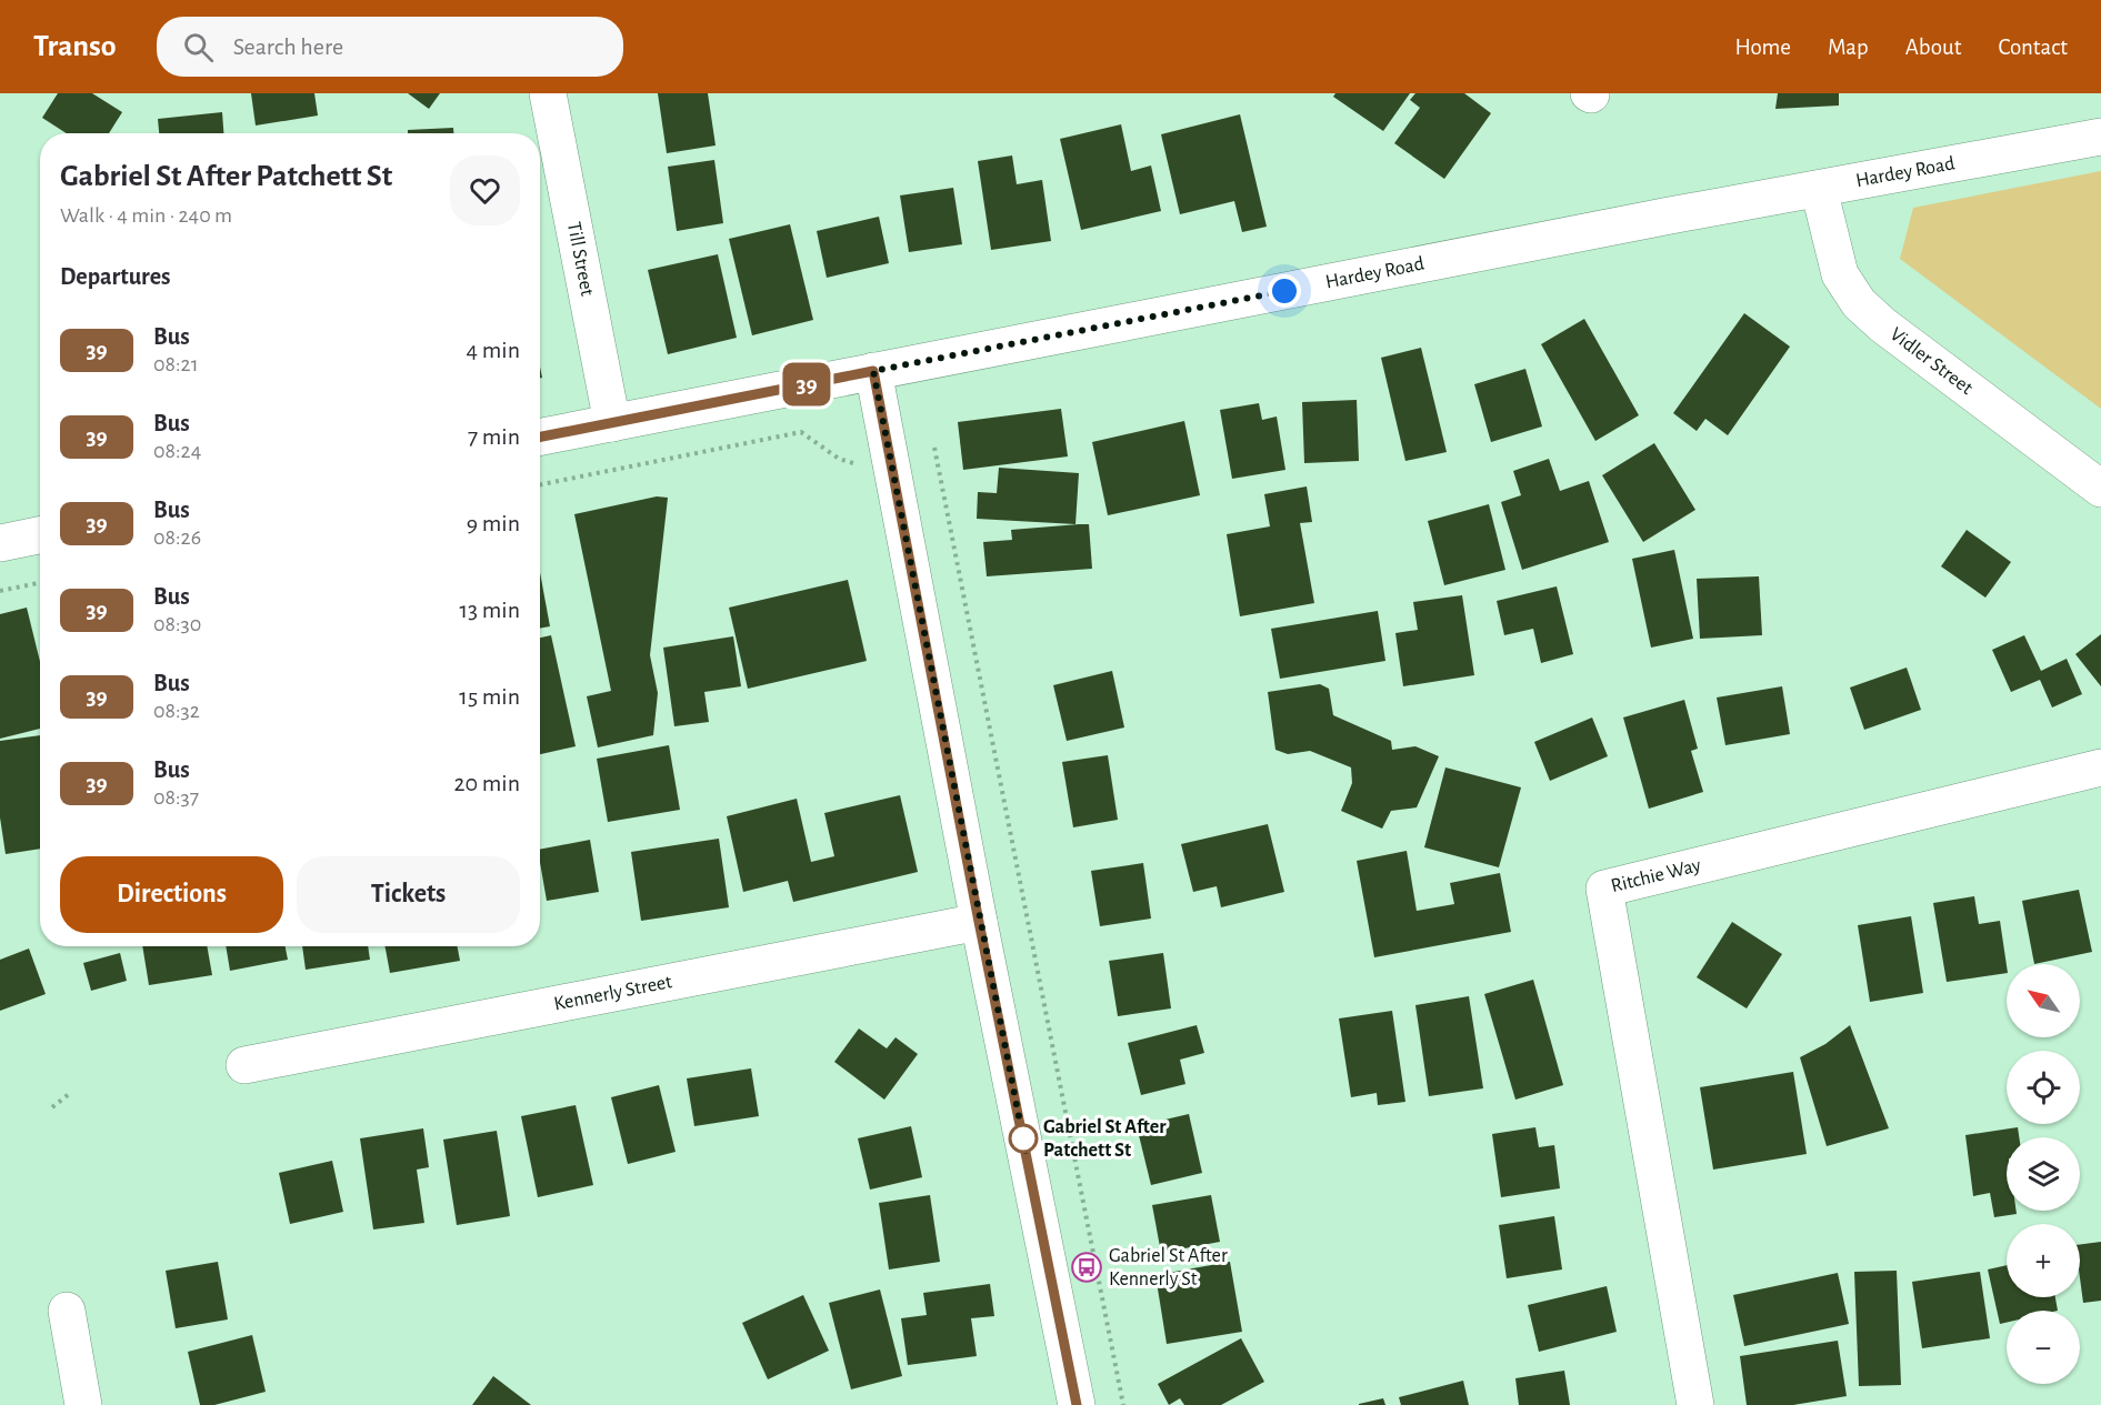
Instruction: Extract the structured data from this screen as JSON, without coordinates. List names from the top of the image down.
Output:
{
  "streets": {
    "street": [
      "Hardey Road",
      "Till Street",
      "Vidler Street",
      "Ritchie Way",
      "Kennerly Street"
    ]
  },
  "crossings": [
    ["Hardey Road", "Till Street"],
    ["Hardey Road", "Vidler Street"]
  ],
  "places": {
    "other": ["Gabriel St After Patchett St"],
    "bus stop": ["Gabriel St After Kennerly St"]
  },
  "lines": ["bus line 39"],
  "north": "top left",
  "page": {
    "header": "Transo",
    "search": "Search here",
    "nav": [
      "Home",
      "Map",
      "About",
      "Contact"
    ],
    "on_map": "39",
    "heading": [
      ["Gabriel St After Patchett St", "Walk · 4 min · 240 m"],
      "Departures"
    ],
    "list": [
      {
        "mark": "39",
        "name": "Bus",
        "note": "08:21",
        "value": "4 min"
      },
      {
        "mark": "39",
        "name": "Bus",
        "note": "08:24",
        "value": "7 min"
      },
      {
        "mark": "39",
        "name": "Bus",
        "note": "08:26",
        "value": "9 min"
      },
      {
        "mark": "39",
        "name": "Bus",
        "note": "08:30",
        "value": "13 min"
      },
      {
        "mark": "39",
        "name": "Bus",
        "note": "08:32",
        "value": "15 min"
      },
      {
        "mark": "39",
        "name": "Bus",
        "note": "08:37",
        "value": "20 min"
      }
    ],
    "buttons": ["Directions", "Tickets"],
    "map_buttons": ["+", "−"]
  }
}
